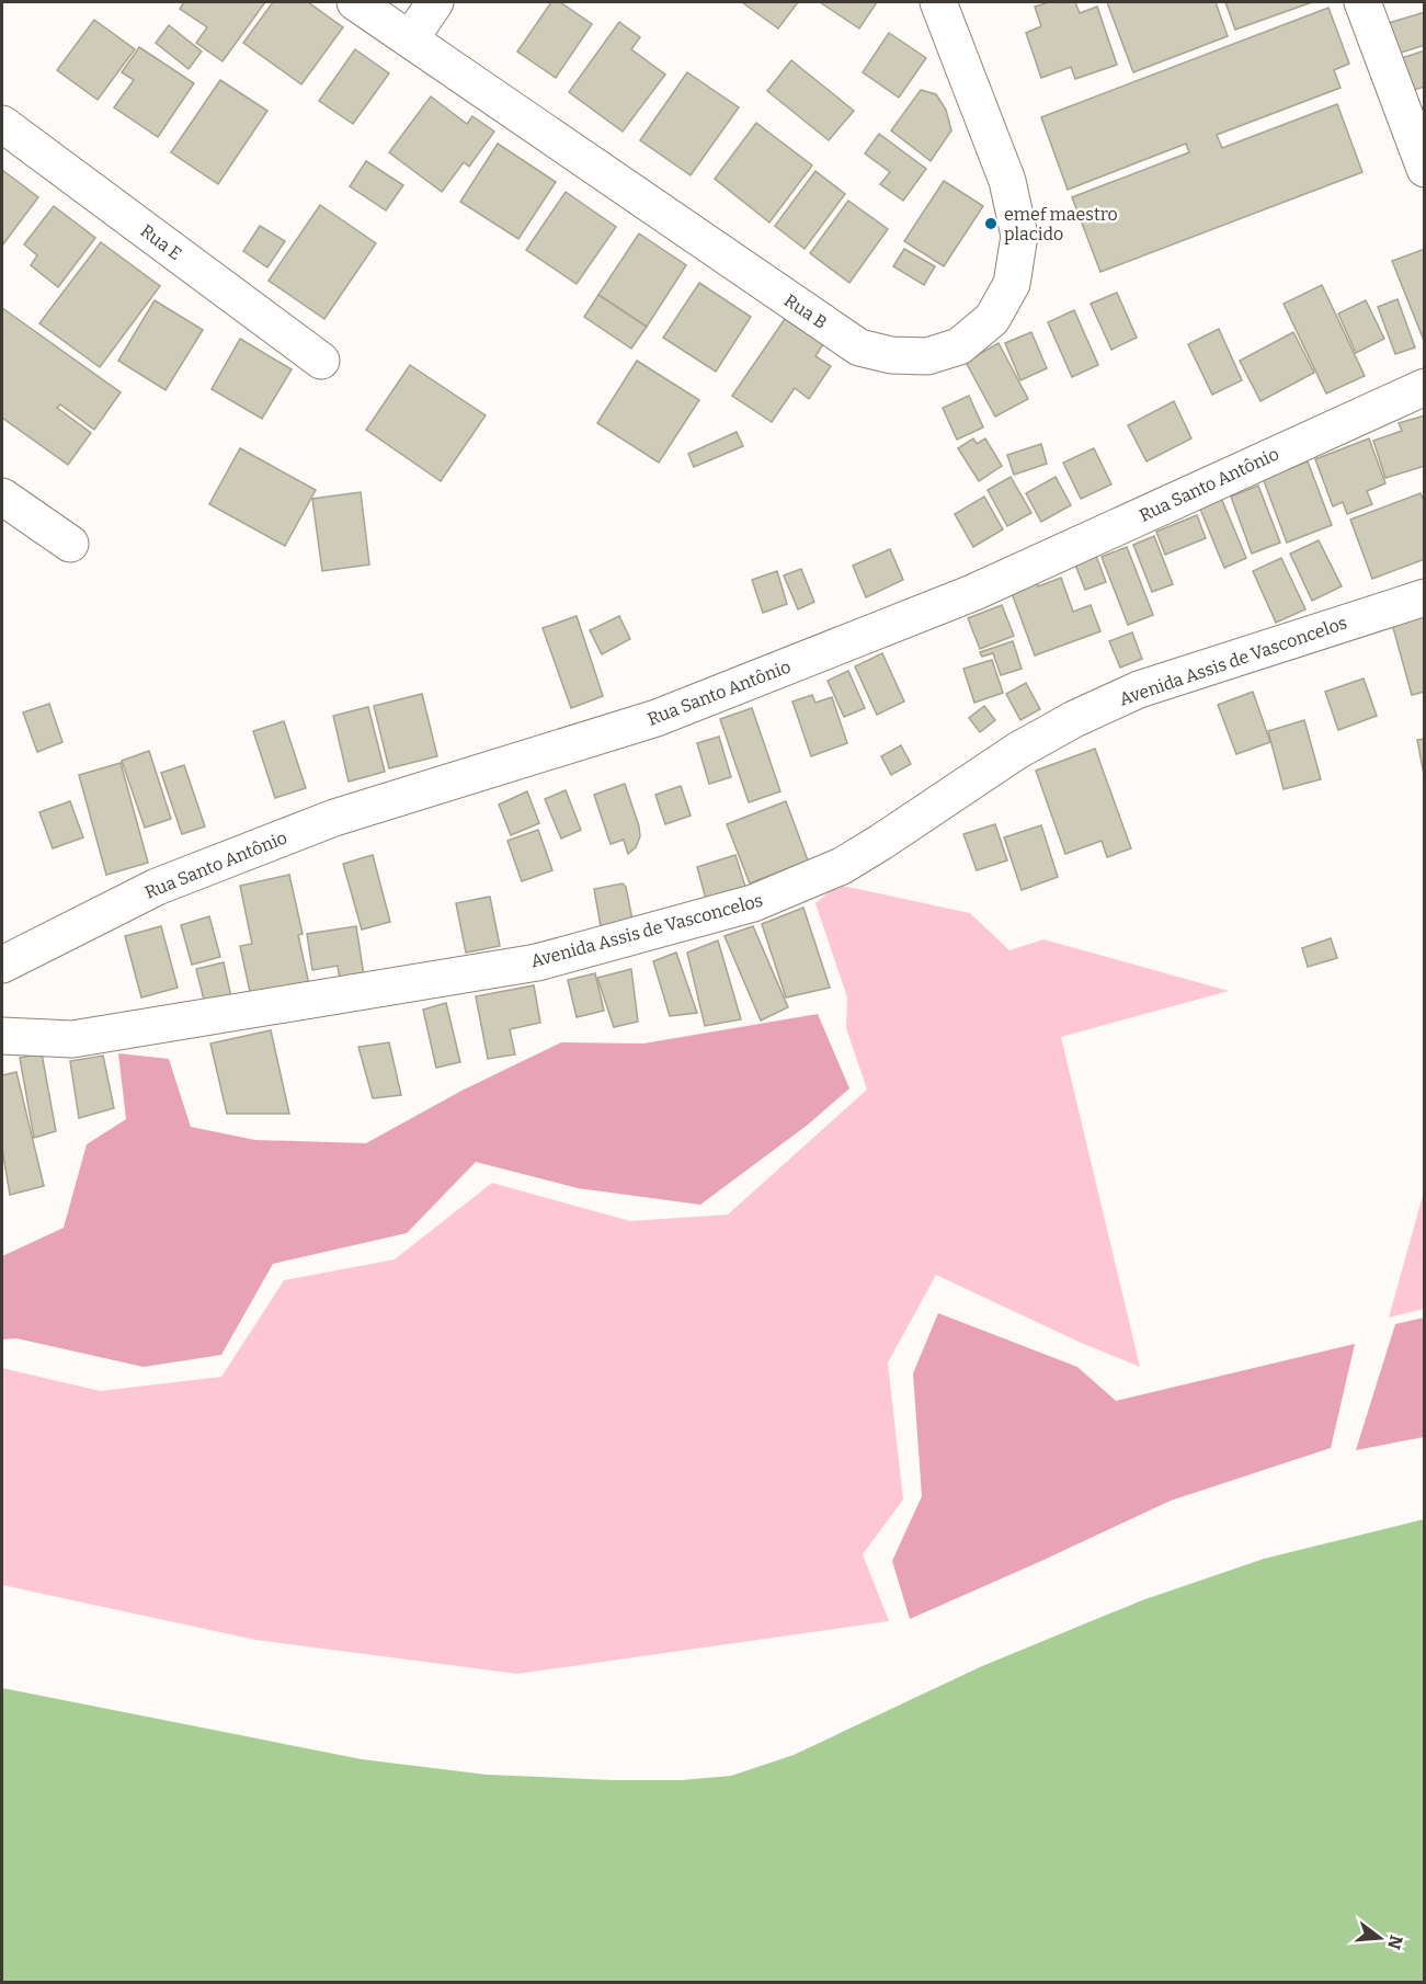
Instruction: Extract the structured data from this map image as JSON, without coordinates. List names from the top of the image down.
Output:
{
  "streets": {
    "street": [
      "Rua E",
      "Rua B",
      "Rua Santo Antônio",
      "Avenida Assis de Vasconcelos"
    ]
  },
  "places": ["emef maestro placido"],
  "north": "right"
}
